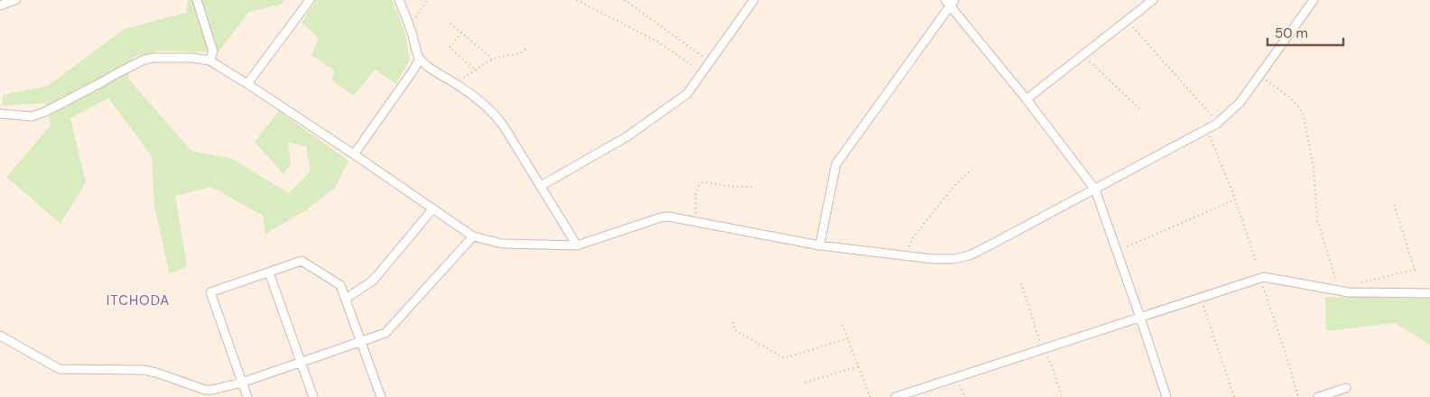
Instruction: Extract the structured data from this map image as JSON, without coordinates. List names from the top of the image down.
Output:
{
  "districts": ["ITCHODA"],
  "scale_bar": "50 m"
}
